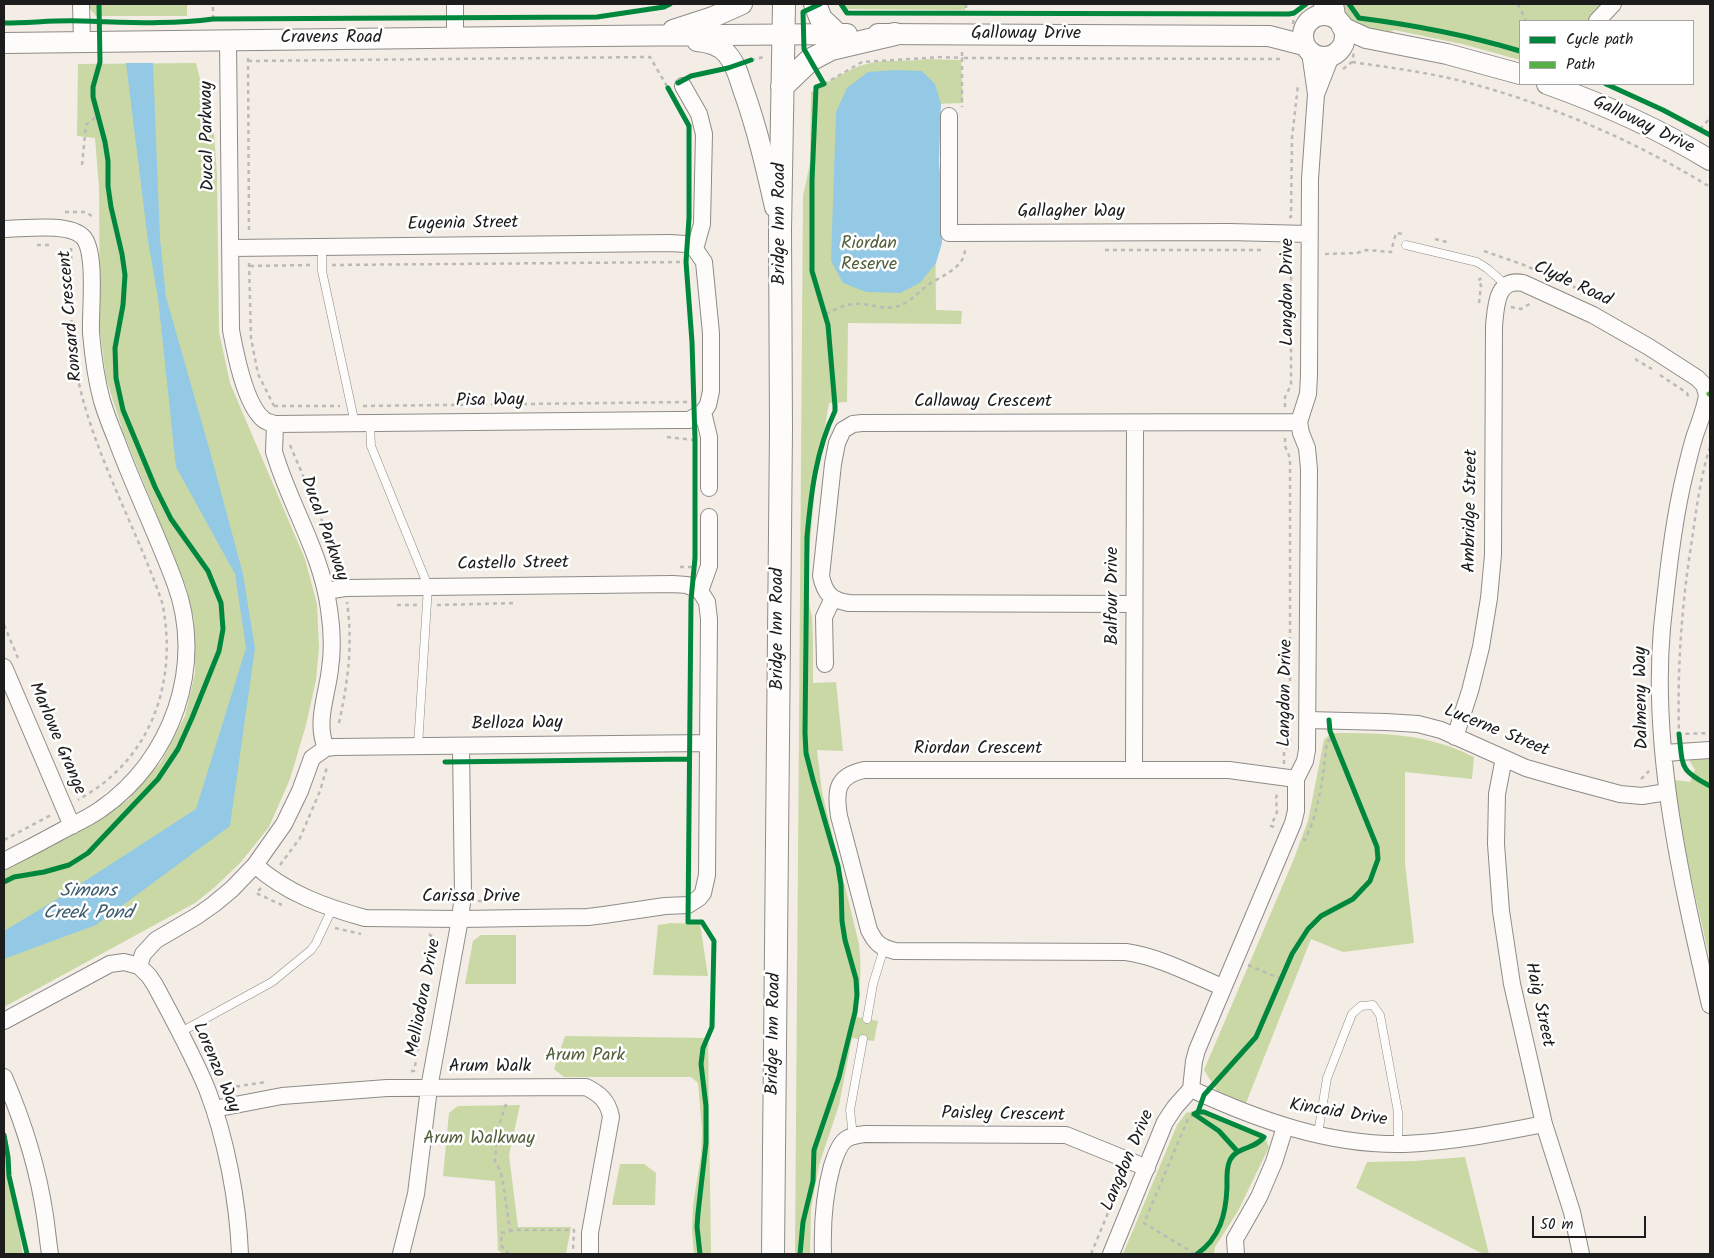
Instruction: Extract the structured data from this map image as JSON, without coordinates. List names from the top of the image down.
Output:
{
  "streets": {
    "main road": ["Bridge Inn Road"],
    "street": [
      "Galloway Drive",
      "Cravens Road",
      "Ducal Parkway",
      "Gallagher Way",
      "Eugenia Street",
      "Clyde Road",
      "Langdon Drive",
      "Ronsard Crescent",
      "Pisa Way",
      "Callaway Crescent",
      "Ambridge Street",
      "Castello Street",
      "Balfour Drive",
      "Dalmeny Way",
      "Belloza Way",
      "Lucerne Street",
      "Marlowe Grange",
      "Riordan Crescent",
      "Carissa Drive",
      "Melliodora Drive",
      "Haig Street",
      "Lorenzo Way",
      "Arum Walk",
      "Kincaid Drive",
      "Paisley Crescent"
    ]
  },
  "crossings": [
    ["Galloway Drive", "Cravens Road"],
    ["Galloway Drive", "Bridge Inn Road"],
    ["Galloway Drive", "Langdon Drive"],
    ["Cravens Road", "Ducal Parkway"],
    ["Cravens Road", "Bridge Inn Road"],
    ["Ducal Parkway", "Eugenia Street"],
    ["Ducal Parkway", "Pisa Way"],
    ["Ducal Parkway", "Castello Street"],
    ["Ducal Parkway", "Belloza Way"],
    ["Gallagher Way", "Langdon Drive"],
    ["Clyde Road", "Ambridge Street"],
    ["Clyde Road", "Dalmeny Way"],
    ["Langdon Drive", "Callaway Crescent"],
    ["Langdon Drive", "Lucerne Street"],
    ["Langdon Drive", "Riordan Crescent"],
    ["Langdon Drive", "Kincaid Drive"],
    ["Langdon Drive", "Paisley Crescent"],
    ["Ronsard Crescent", "Marlowe Grange"],
    ["Callaway Crescent", "Balfour Drive"],
    ["Ambridge Street", "Lucerne Street"],
    ["Balfour Drive", "Riordan Crescent"],
    ["Dalmeny Way", "Lucerne Street"],
    ["Belloza Way", "Carissa Drive"],
    ["Belloza Way", "Melliodora Drive"],
    ["Lucerne Street", "Haig Street"],
    ["Carissa Drive", "Melliodora Drive"],
    ["Melliodora Drive", "Arum Walk"],
    ["Haig Street", "Kincaid Drive"],
    ["Lorenzo Way", "Arum Walk"]
  ],
  "water": ["Simons Creek Pond"],
  "parks": ["Riordan Reserve", "Arum Park", "Arum Walkway"],
  "legend": ["Cycle path", "Path"],
  "scale_bar": "50 m"
}
